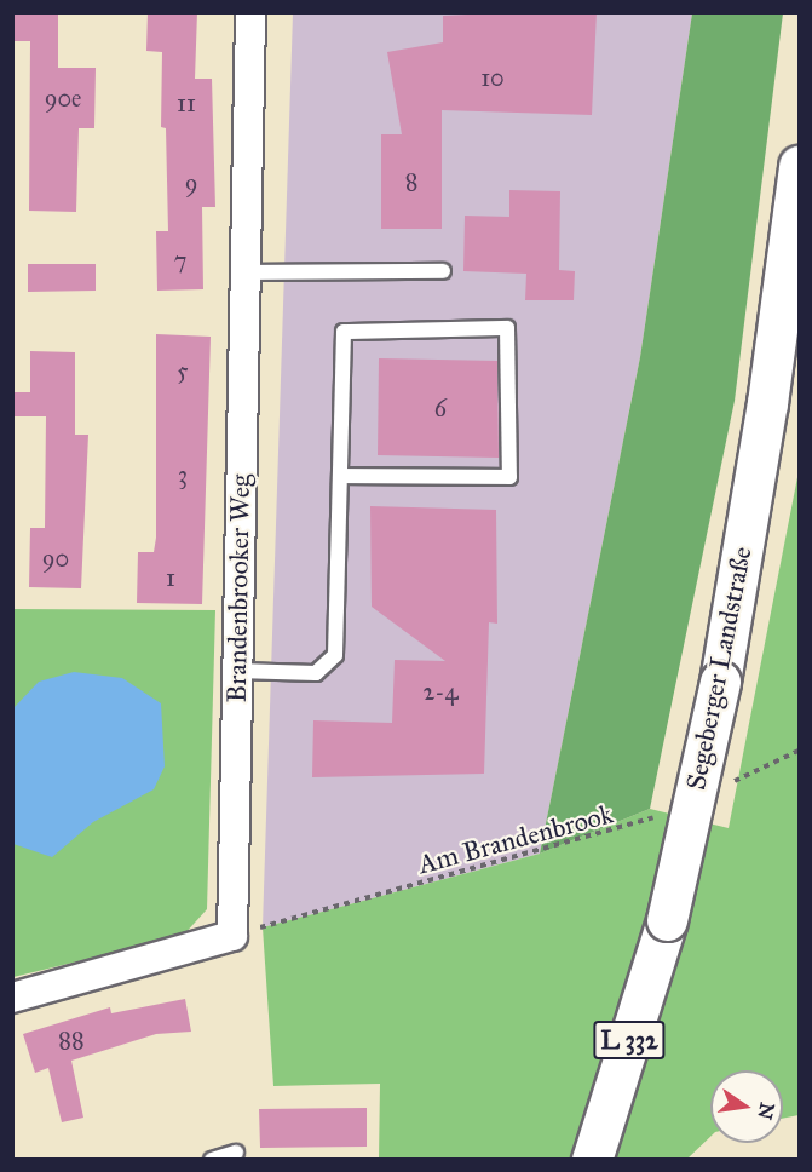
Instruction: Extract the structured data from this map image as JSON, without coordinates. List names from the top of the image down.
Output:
{
  "streets": {
    "main road": ["Segeberger Landstraße", "L 332"],
    "street": ["Brandenbrooker Weg"],
    "path": ["Am Brandenbrook"]
  },
  "crossings": [
    ["Brandenbrooker Weg", "Am Brandenbrook"]
  ],
  "house_numbers": [
    "10",
    "90e",
    "11",
    "8",
    "9",
    "7",
    "5",
    "6",
    "3",
    "90",
    "1",
    "2-4",
    "88"
  ],
  "north": "right"
}
